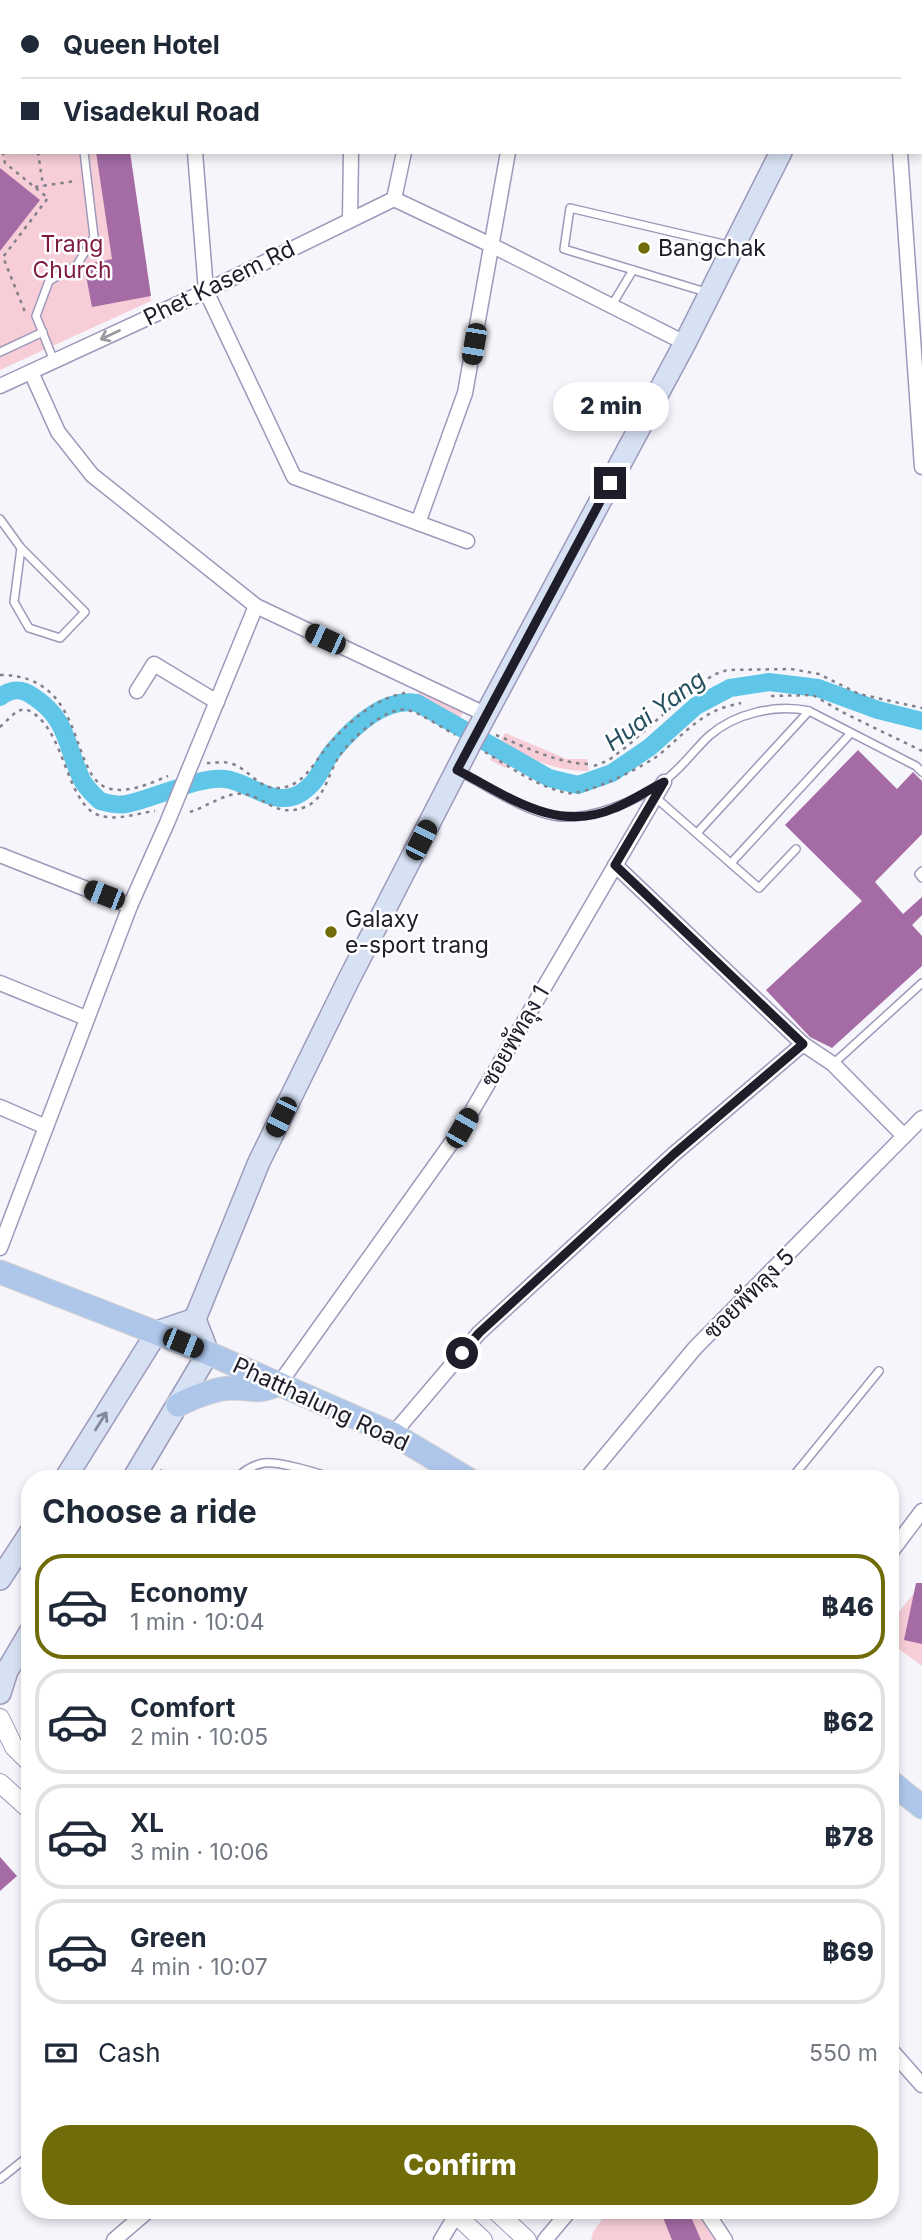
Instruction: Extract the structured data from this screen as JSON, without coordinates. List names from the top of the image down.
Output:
{
  "streets": {
    "main road": ["Phatthalung Road"],
    "street": ["Phet Kasem Rd", "ซอยพัทลุง 1", "ซอยพัทลุง 5"]
  },
  "crossings": [
    ["ซอยพัทลุง 1", "Phatthalung Road"]
  ],
  "one_way": ["Phet Kasem Rd"],
  "water": ["Huai Yang"],
  "parks": ["Trang Church"],
  "places": ["Bangchak", "Galaxy e-sport trang"],
  "page": {
    "banner": ["Queen Hotel", "Visadekul Road"],
    "bubble": "2 min",
    "heading": "Choose a ride",
    "list": [
      {
        "name": "Economy",
        "note": "1 min · 10:04",
        "value": "฿46"
      },
      {
        "name": "Comfort",
        "note": "2 min · 10:05",
        "value": "฿62"
      },
      {
        "name": "XL",
        "note": "3 min · 10:06",
        "value": "฿78"
      },
      {
        "name": "Green",
        "note": "4 min · 10:07",
        "value": "฿69"
      }
    ],
    "pay": ["Cash", "550 m"],
    "buttons": "Confirm"
  }
}
